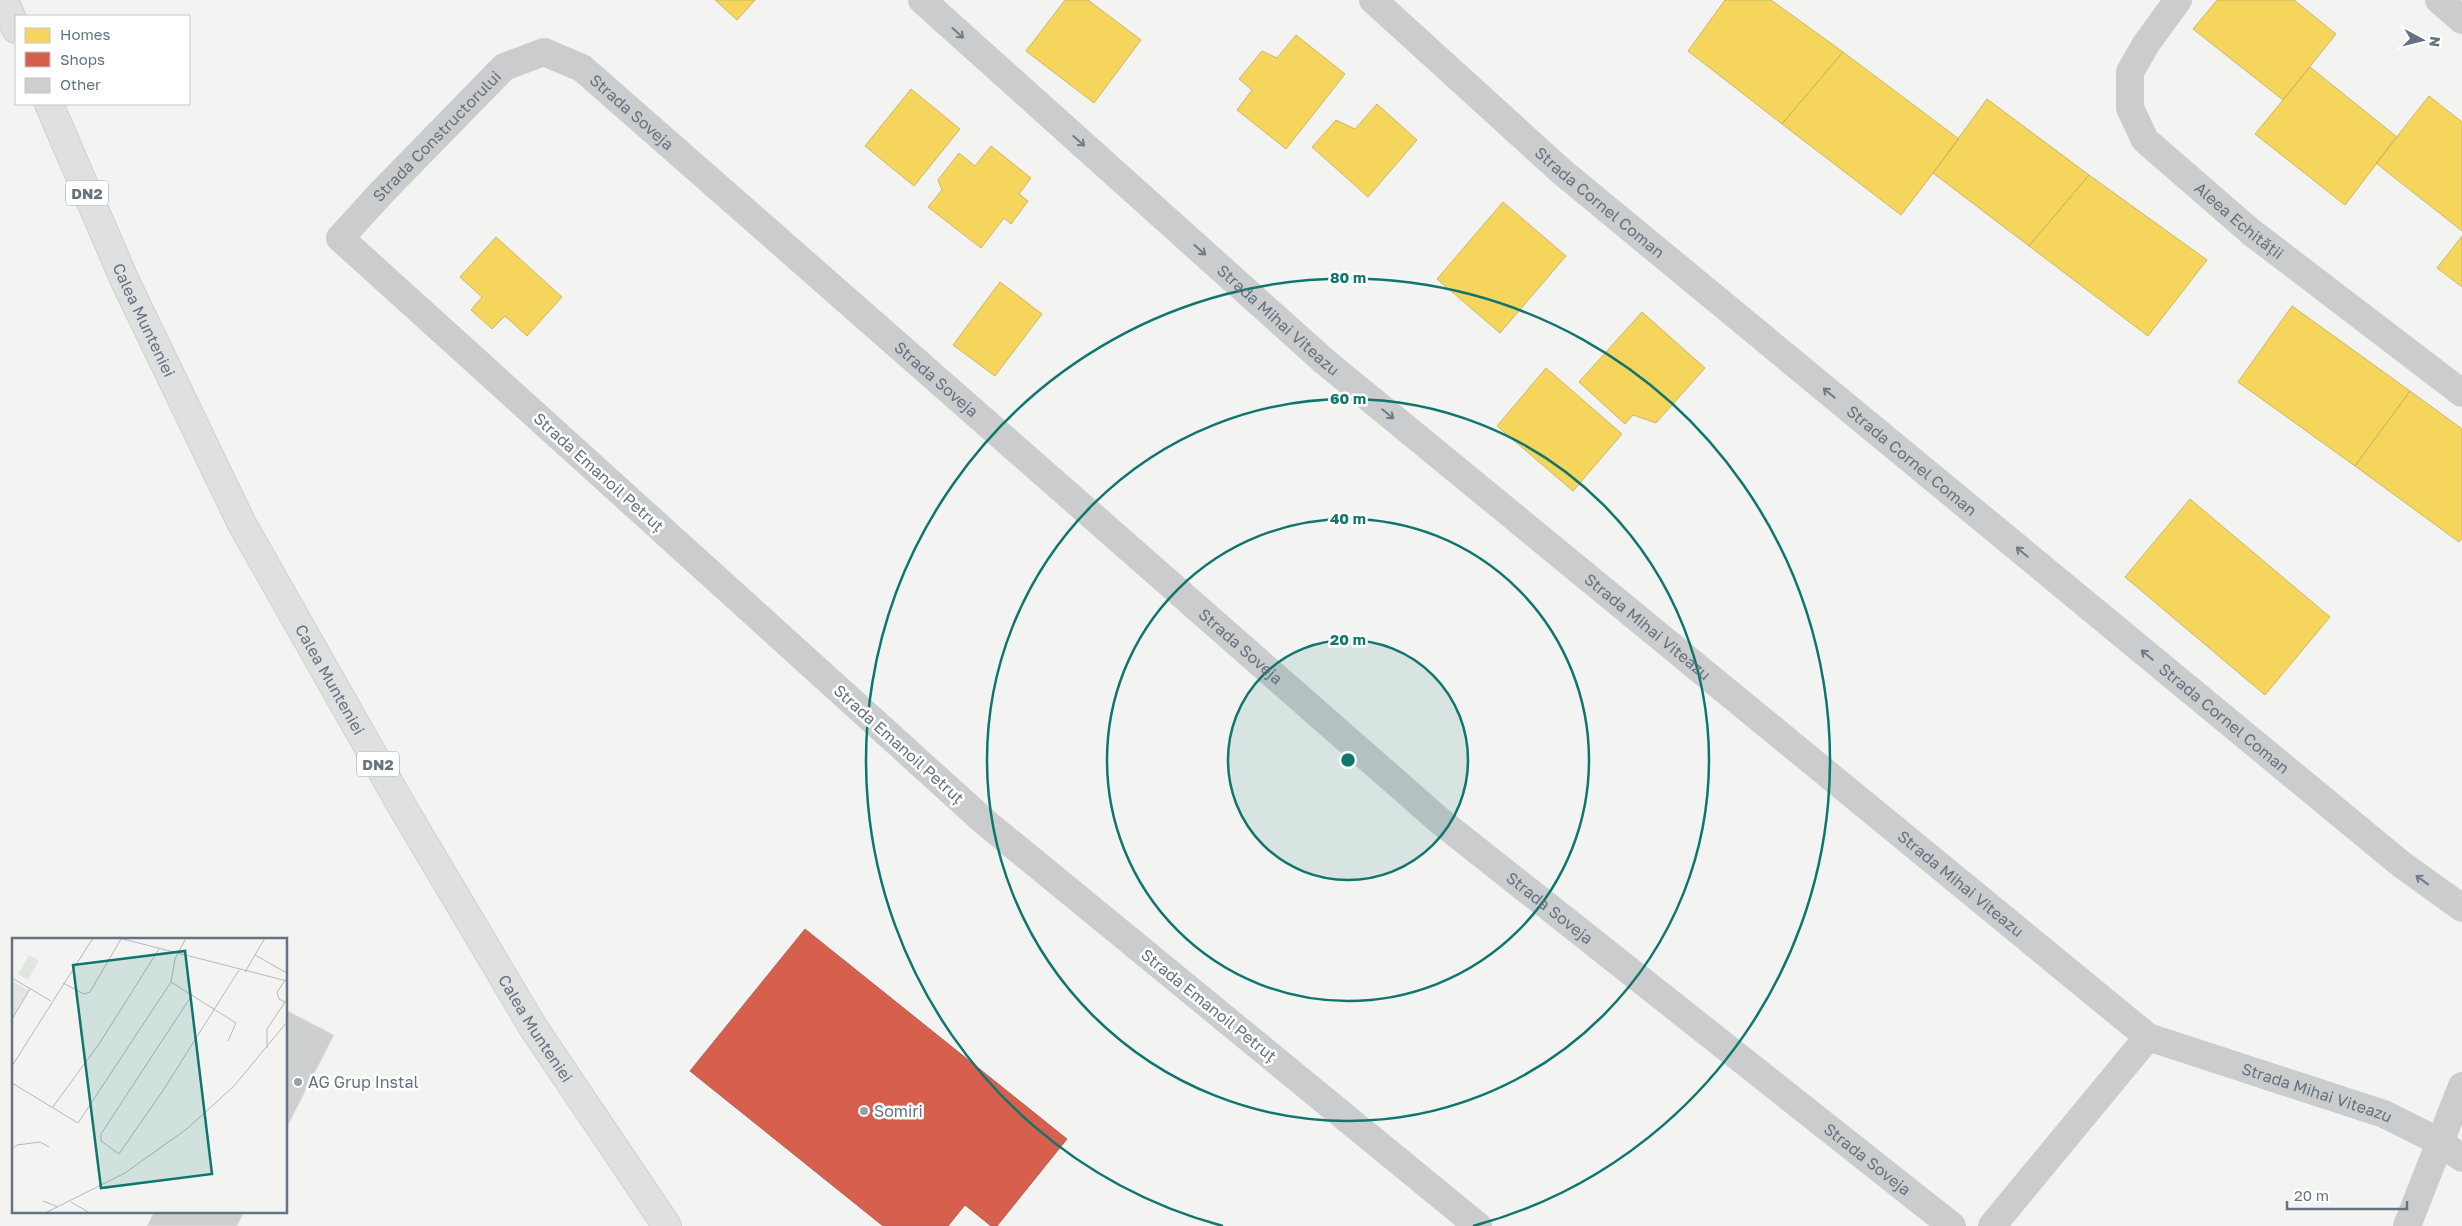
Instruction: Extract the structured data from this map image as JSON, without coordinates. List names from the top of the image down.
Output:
{
  "streets": {
    "main road": ["DN2", "Calea Munteniei"],
    "street": [
      "Strada Soveja",
      "Strada Constructorului",
      "Strada Cornel Coman",
      "Aleea Echității",
      "Strada Mihai Viteazu",
      "Strada Emanoil Petruț"
    ]
  },
  "crossings": [
    ["Strada Soveja", "Strada Constructorului"],
    ["Strada Constructorului", "Strada Emanoil Petruț"]
  ],
  "one_way": ["Strada Cornel Coman", "Strada Mihai Viteazu"],
  "places": ["AG Grup Instal", "Somiri"],
  "legend": ["Homes", "Shops", "Other"],
  "scale_bar": "20 m",
  "north": "right",
  "rings": [
    "80 m",
    "60 m",
    "40 m",
    "20 m"
  ]
}
